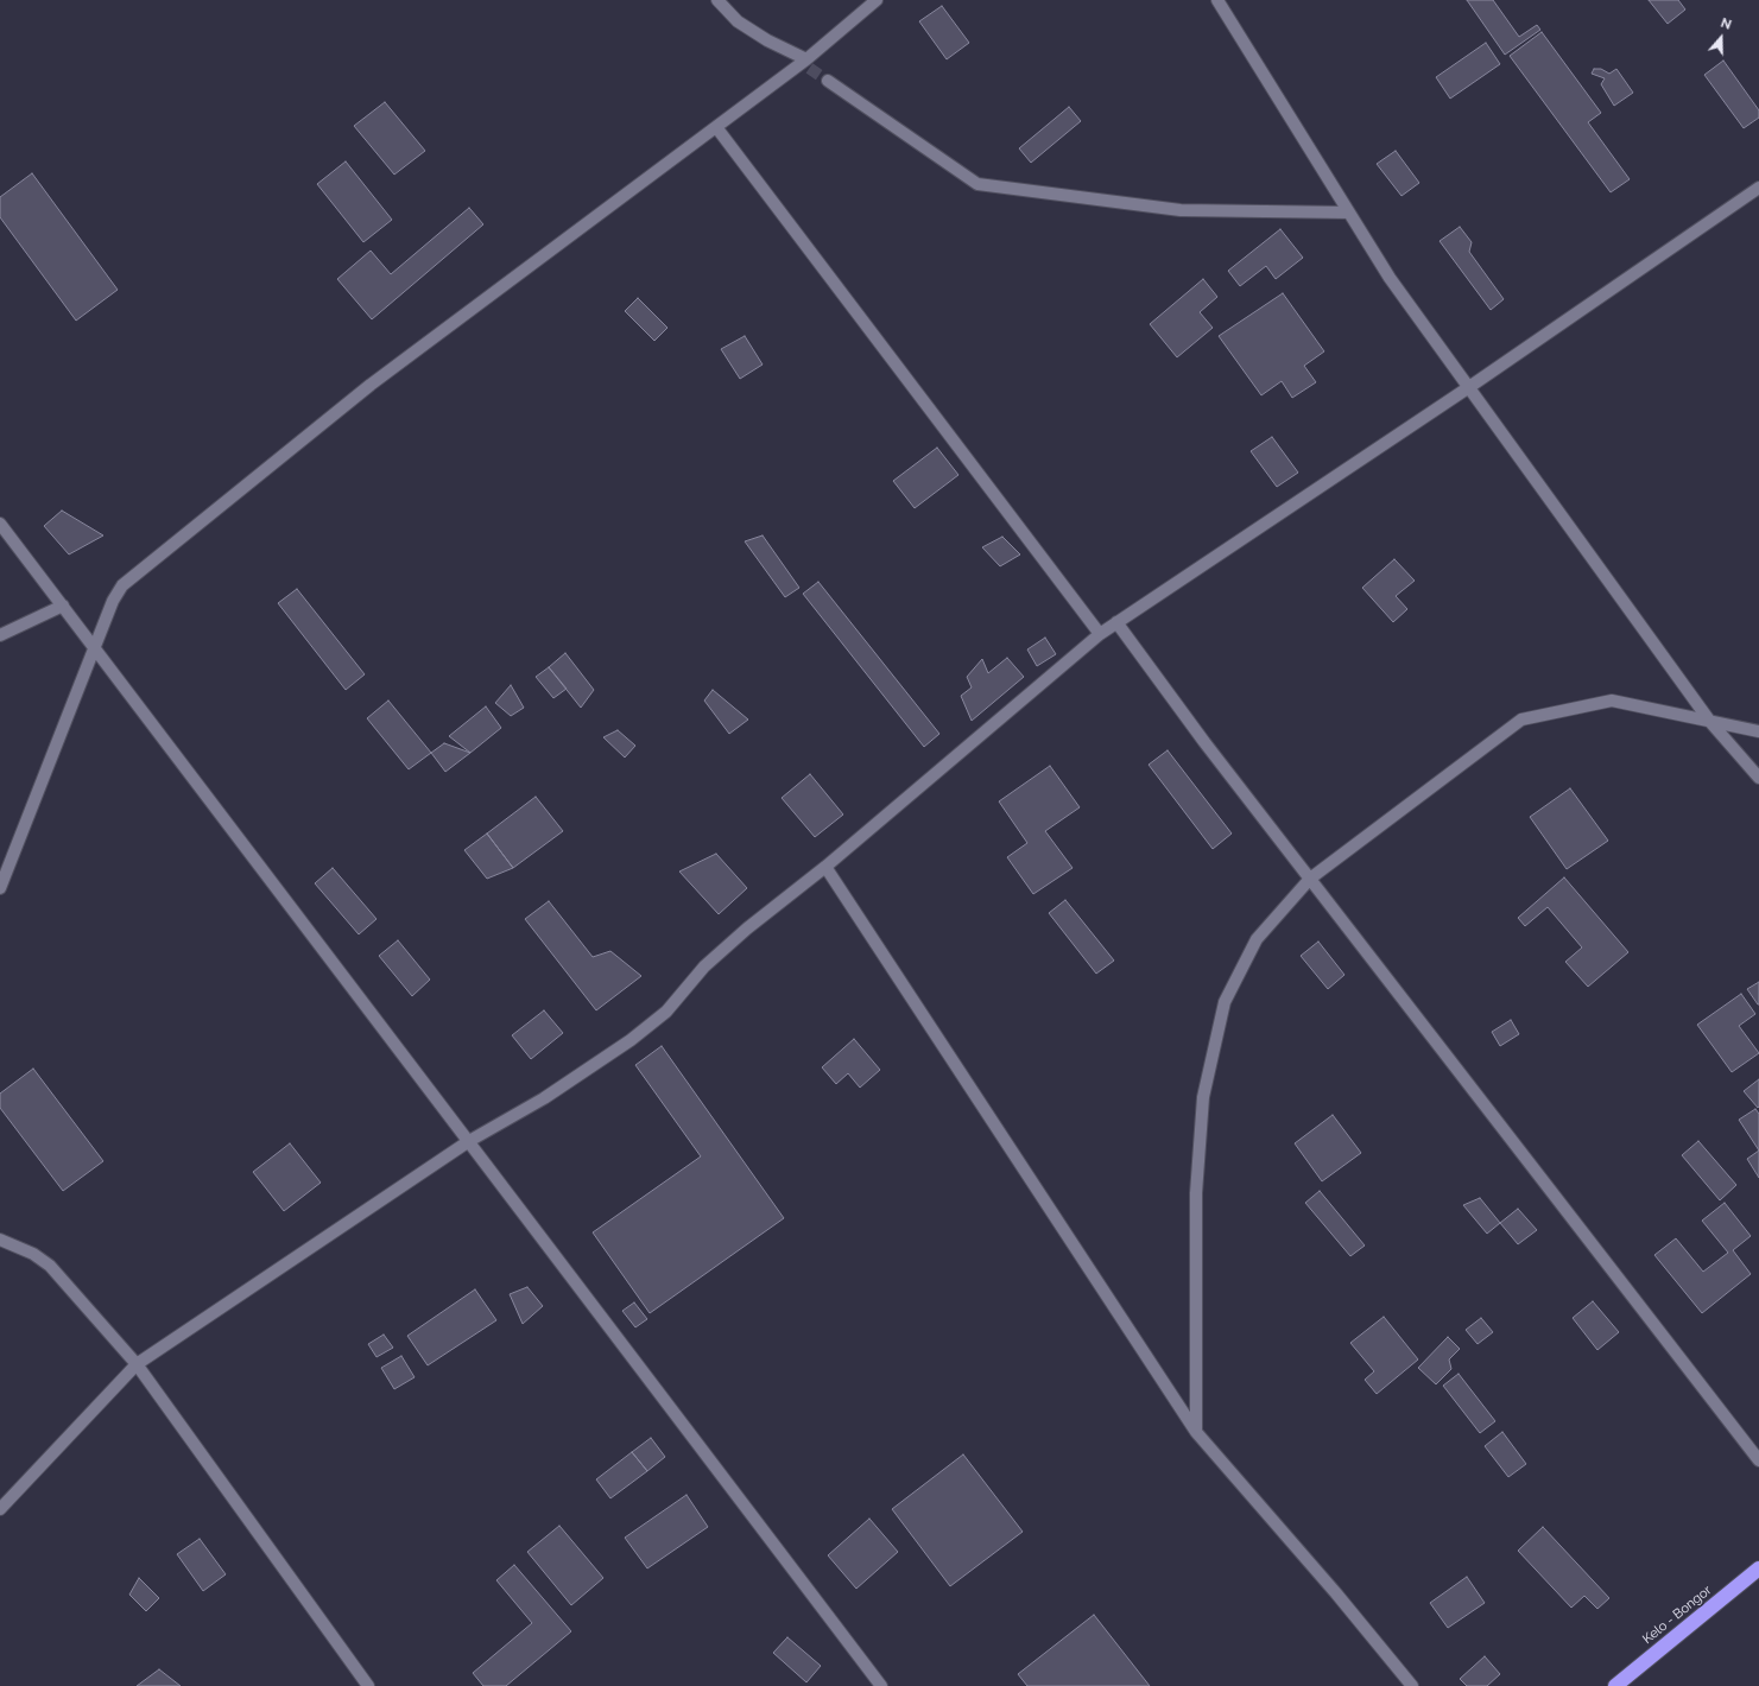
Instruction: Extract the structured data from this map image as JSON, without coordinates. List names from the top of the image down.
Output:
{
  "streets": {
    "highway": ["Kelo - Bongor"]
  },
  "north": "top"
}
